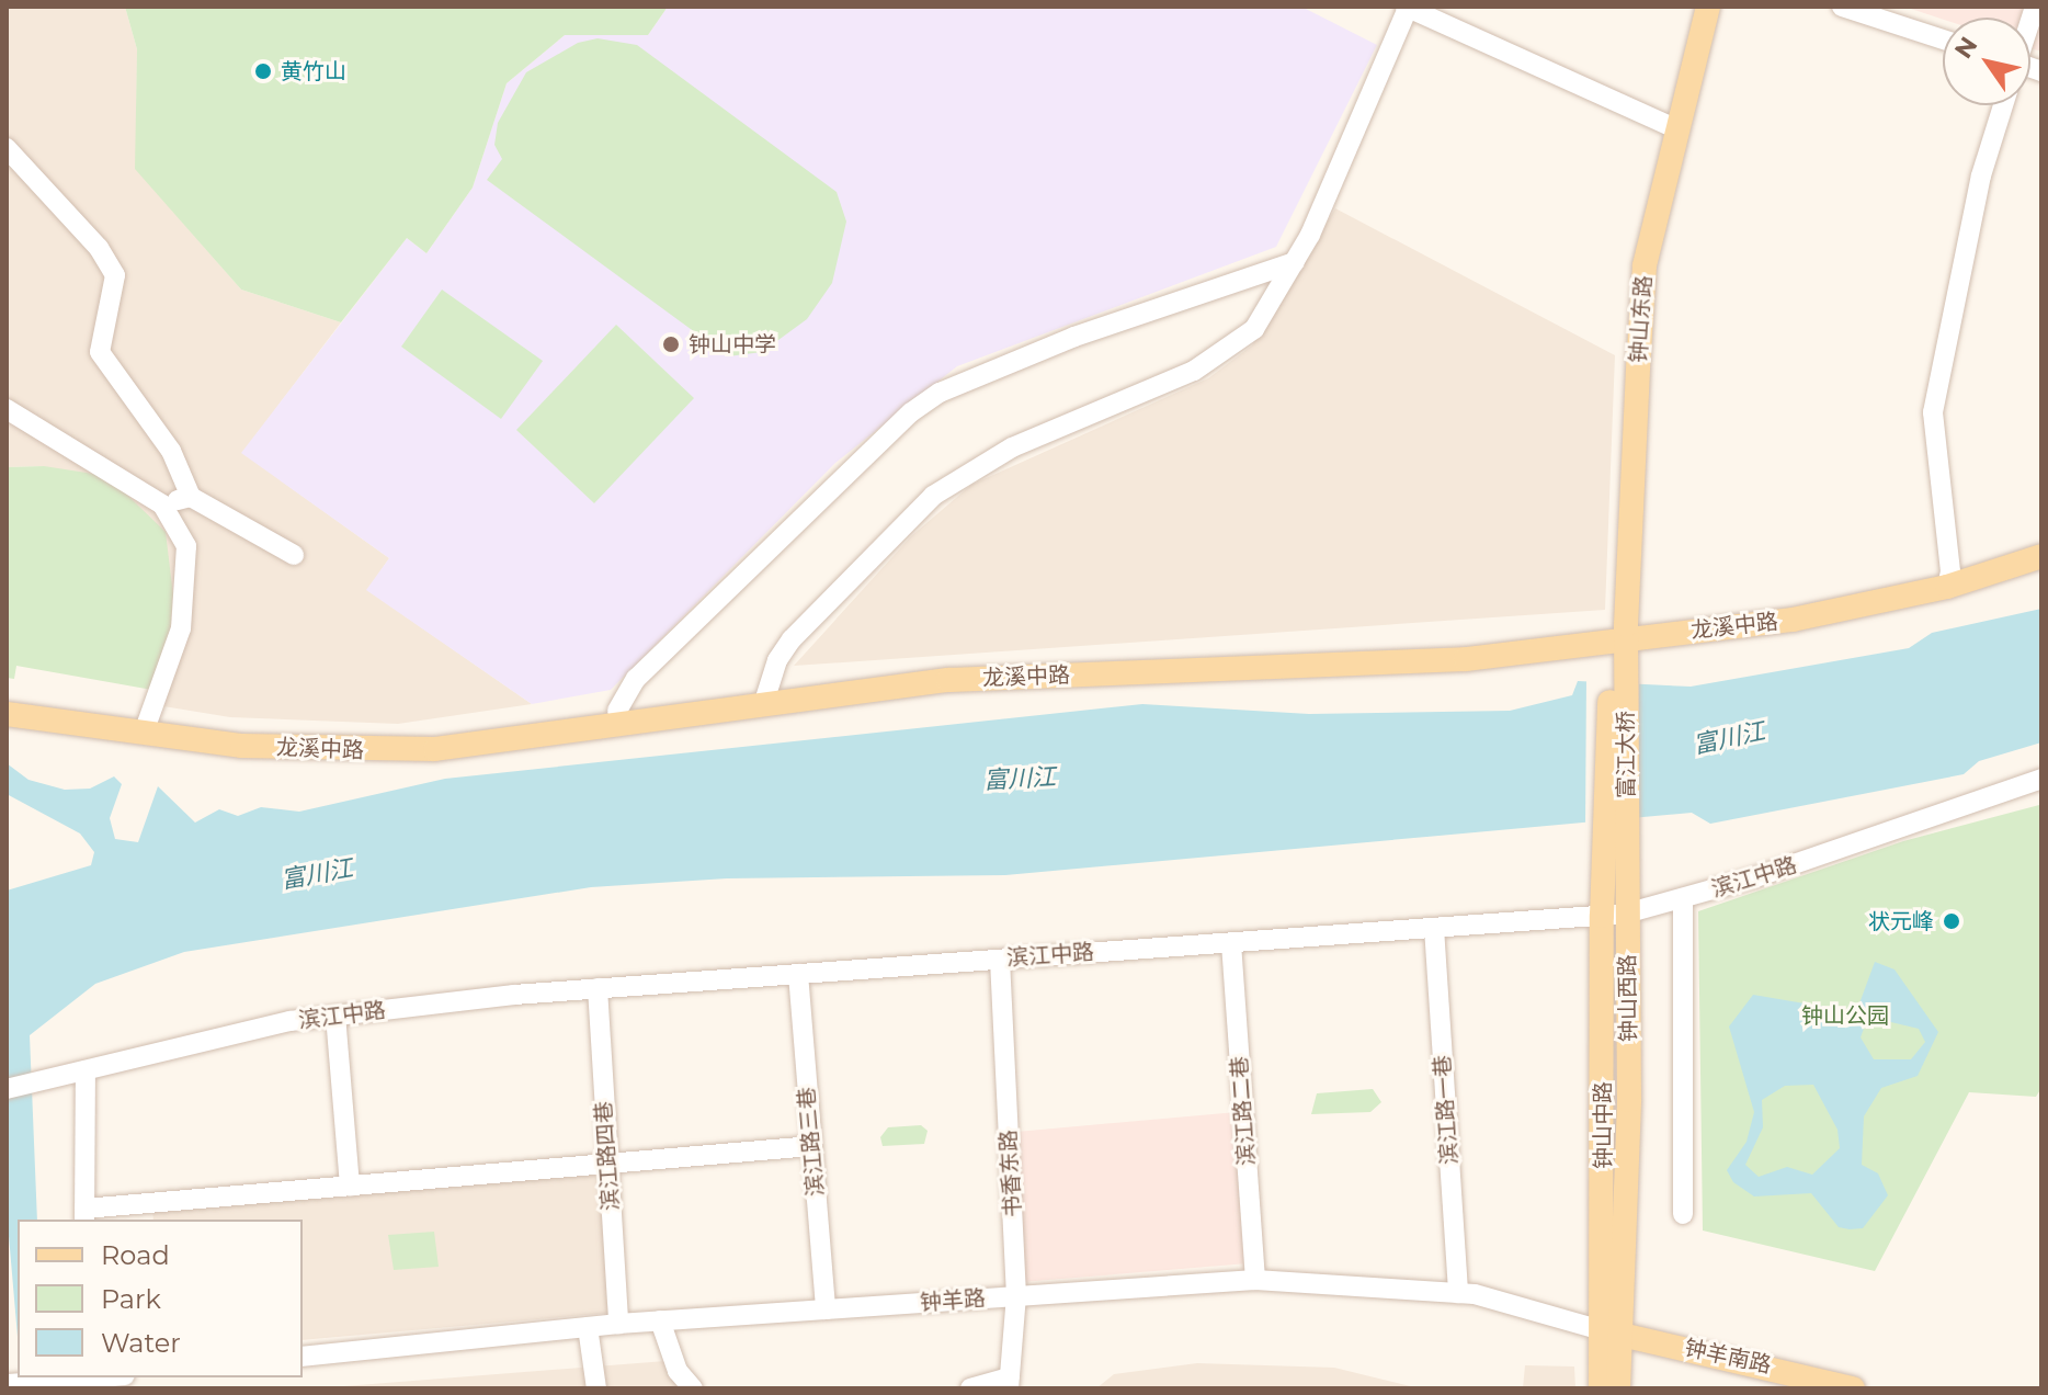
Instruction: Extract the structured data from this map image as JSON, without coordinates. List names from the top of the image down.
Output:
{
  "streets": {
    "main road": [
      "钟山东路",
      "龙溪中路",
      "富江大桥",
      "钟山西路",
      "钟羊南路"
    ],
    "street": [
      "滨江中路",
      "滨江路一巷",
      "滨江路二巷",
      "滨江路三巷",
      "滨江路四巷",
      "书香东路",
      "钟羊路"
    ]
  },
  "crossings": [
    ["钟山东路", "龙溪中路"],
    ["钟山东路", "富江大桥"],
    ["龙溪中路", "富江大桥"],
    ["富江大桥", "滨江中路"],
    ["富江大桥", "钟山西路"],
    ["滨江中路", "钟山西路"],
    ["滨江中路", "滨江路一巷"],
    ["滨江中路", "滨江路二巷"],
    ["滨江中路", "滨江路三巷"],
    ["滨江中路", "滨江路四巷"],
    ["滨江中路", "书香东路"],
    ["钟山西路", "钟羊路"],
    ["钟山西路", "钟羊南路"],
    ["滨江路一巷", "钟羊路"],
    ["滨江路二巷", "钟羊路"],
    ["滨江路三巷", "钟羊路"],
    ["滨江路四巷", "钟羊路"],
    ["书香东路", "钟羊路"],
    ["钟羊路", "钟羊南路"]
  ],
  "water": ["富川江"],
  "parks": ["钟山公园"],
  "places": ["黄竹山", "钟山中学", "状元峰"],
  "legend": ["Road", "Park", "Water"],
  "north": "top left"
}
